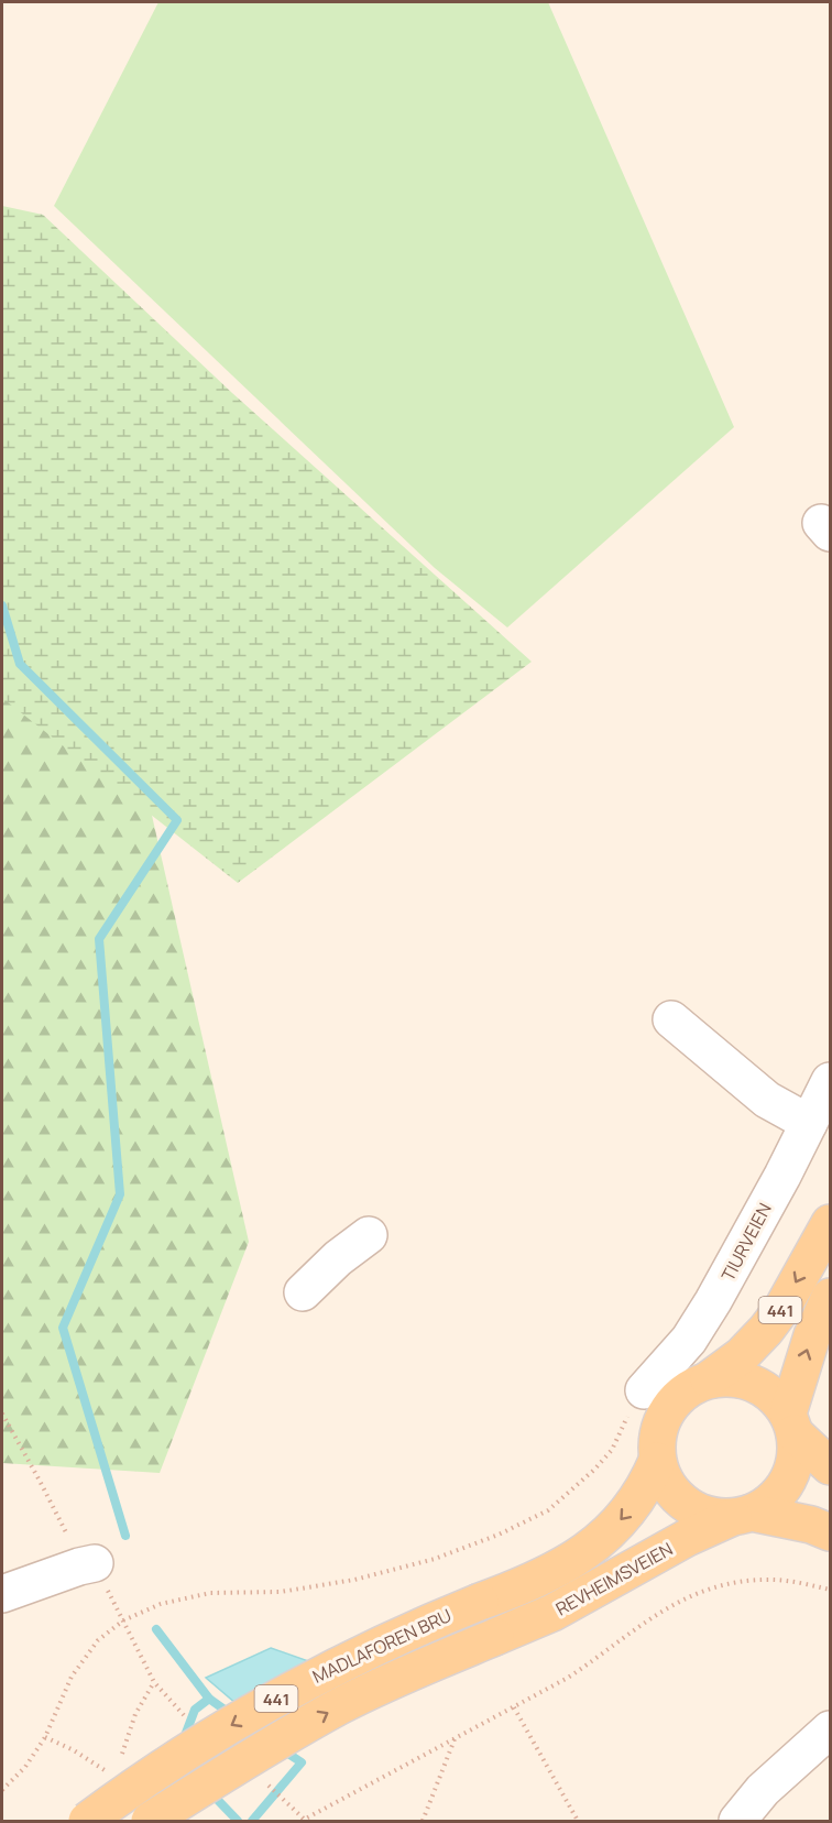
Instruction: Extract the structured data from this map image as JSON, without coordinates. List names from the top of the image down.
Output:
{
  "streets": {
    "main road": ["441", "REVHEIMSVEIEN", "MADLAFOREN BRU"],
    "street": ["TIURVEIEN"]
  },
  "crossings": [
    ["441", "REVHEIMSVEIEN"],
    ["REVHEIMSVEIEN", "MADLAFOREN BRU"]
  ]
}
